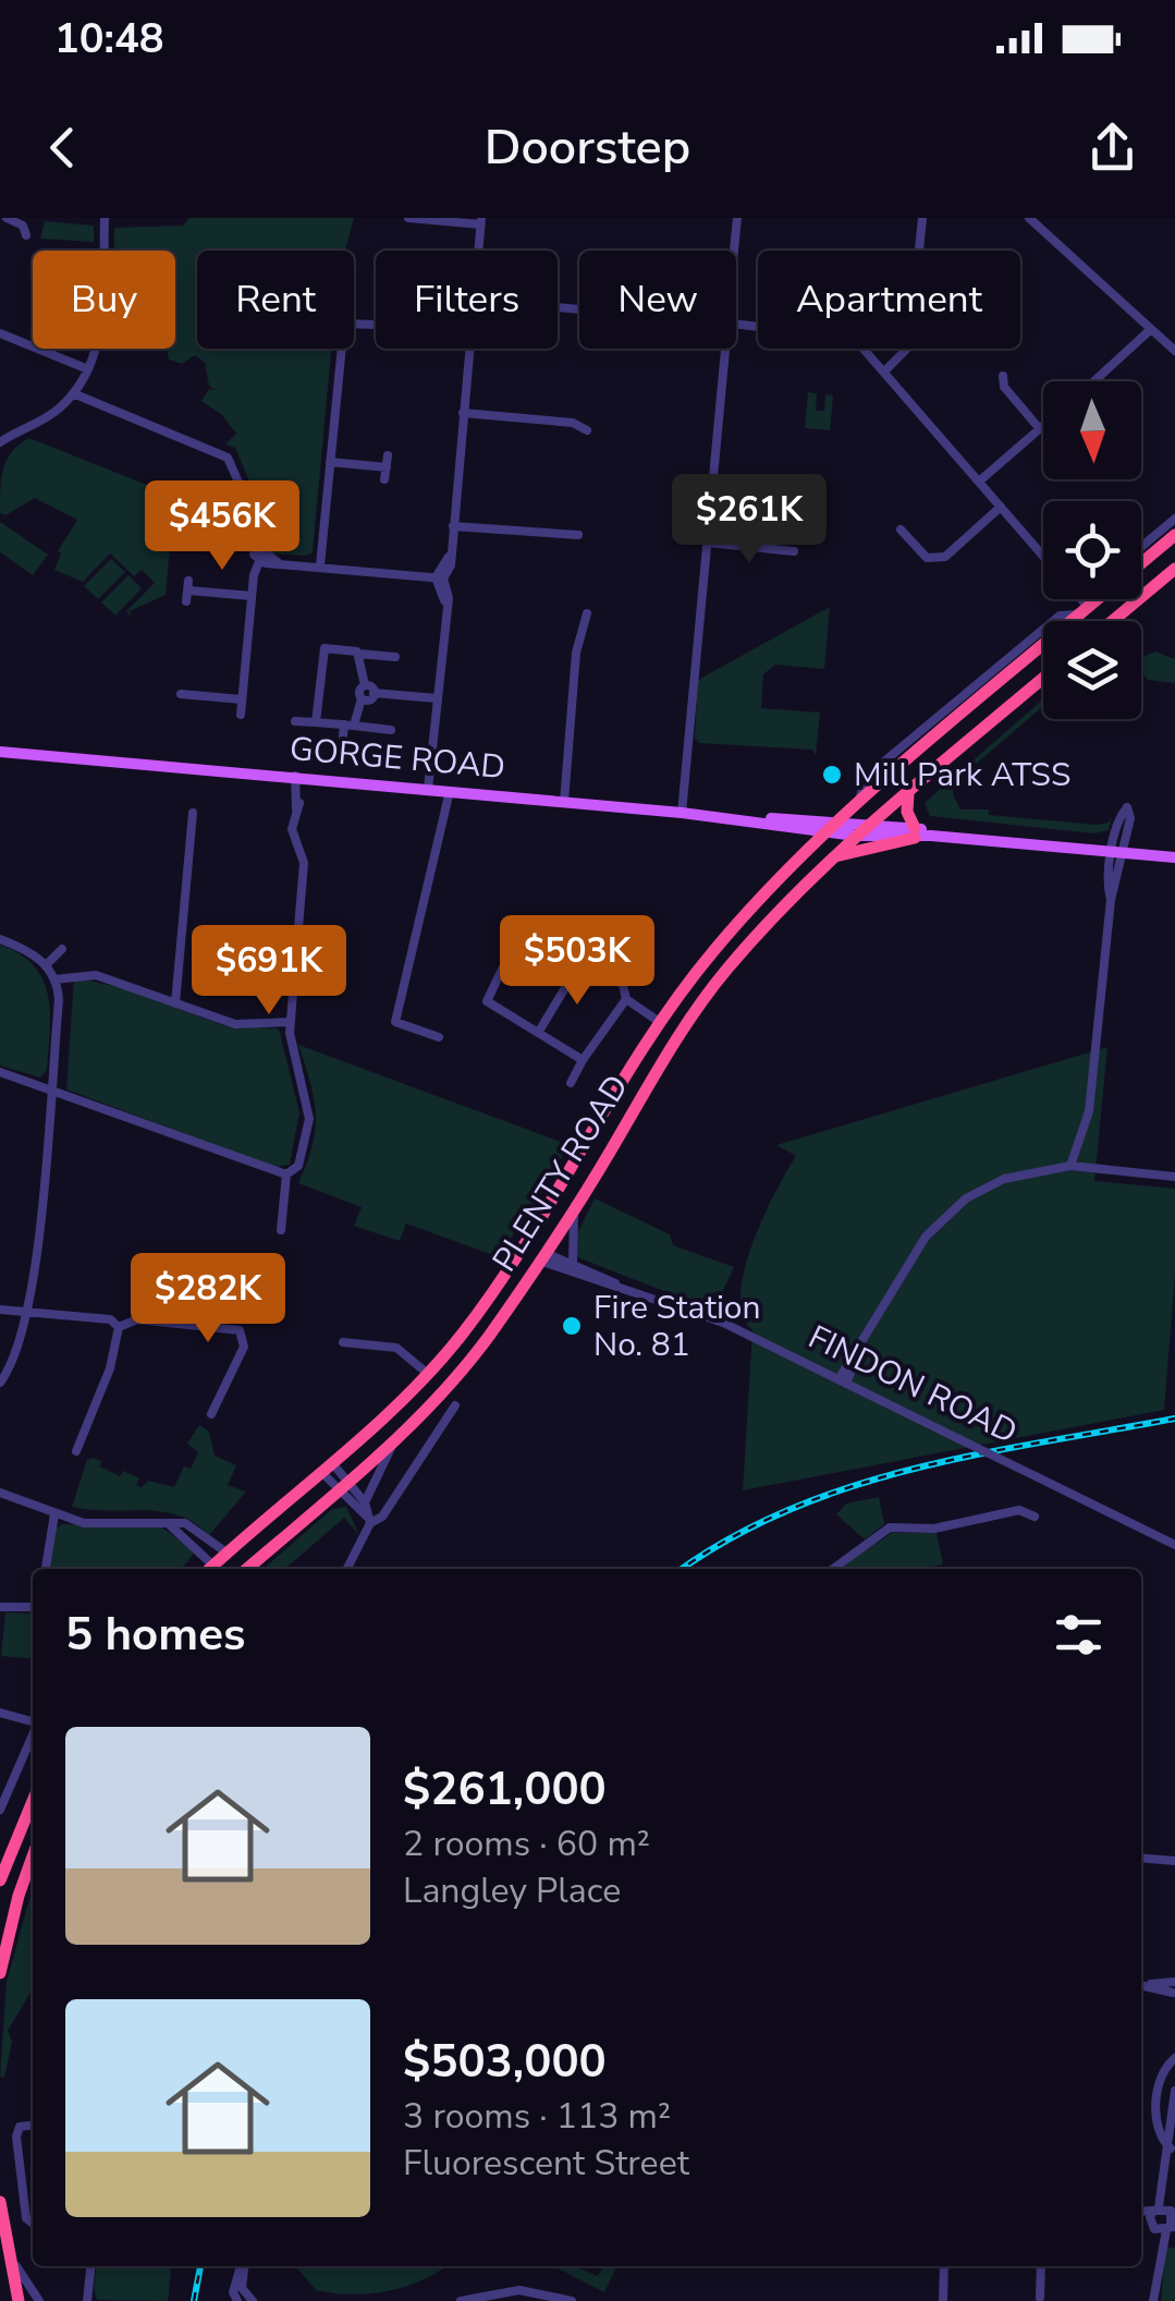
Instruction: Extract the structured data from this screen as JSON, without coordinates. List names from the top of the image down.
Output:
{
  "streets": {
    "highway": ["PLENTY ROAD", "FINDON ROAD"],
    "main road": ["GORGE ROAD"]
  },
  "crossings": [
    ["GORGE ROAD", "PLENTY ROAD"],
    ["PLENTY ROAD", "FINDON ROAD"]
  ],
  "places": ["Mill Park ATSS", "Fire Station No. 81"],
  "north": "bottom",
  "page": {
    "status": "10:48",
    "header": "Doorstep",
    "chip": [
      "Buy",
      "Rent",
      "Filters",
      "New",
      "Apartment"
    ],
    "price": [
      "$261K",
      "$456K",
      "$503K",
      "$691K",
      "$282K"
    ],
    "heading": "5 homes",
    "list": [
      {
        "name": "$261,000",
        "note": "2 rooms · 60 m² · Langley Place"
      },
      {
        "name": "$503,000",
        "note": "3 rooms · 113 m² · Fluorescent Street"
      }
    ]
  }
}
